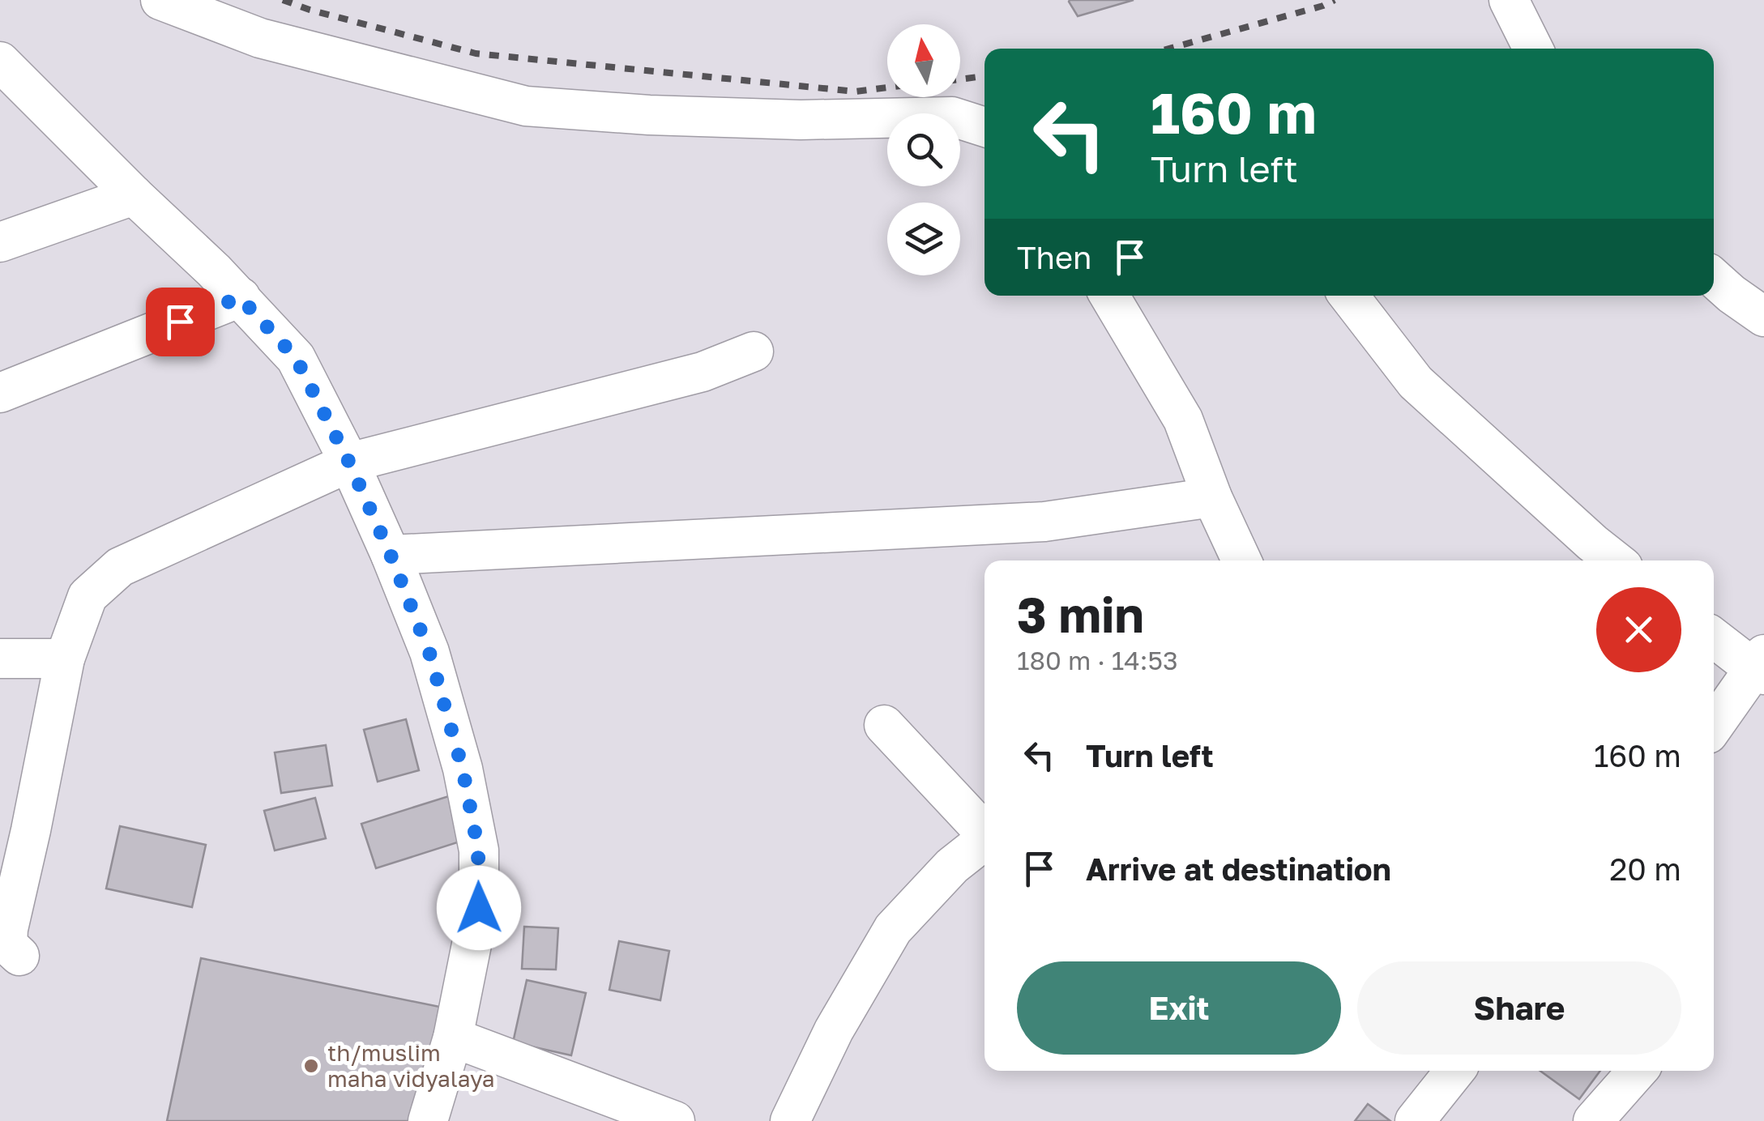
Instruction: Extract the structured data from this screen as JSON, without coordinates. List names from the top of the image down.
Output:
{
  "places": ["th/muslim maha vidyalaya"],
  "north": "top",
  "page": {
    "turn": ["160 m", "Turn left"],
    "then": "Then",
    "heading": ["3 min", "180 m · 14:53"],
    "list": [
      {
        "name": "Turn left",
        "value": "160 m"
      },
      {
        "name": "Arrive at destination",
        "value": "20 m"
      }
    ],
    "buttons": ["Exit", "Share"]
  }
}
